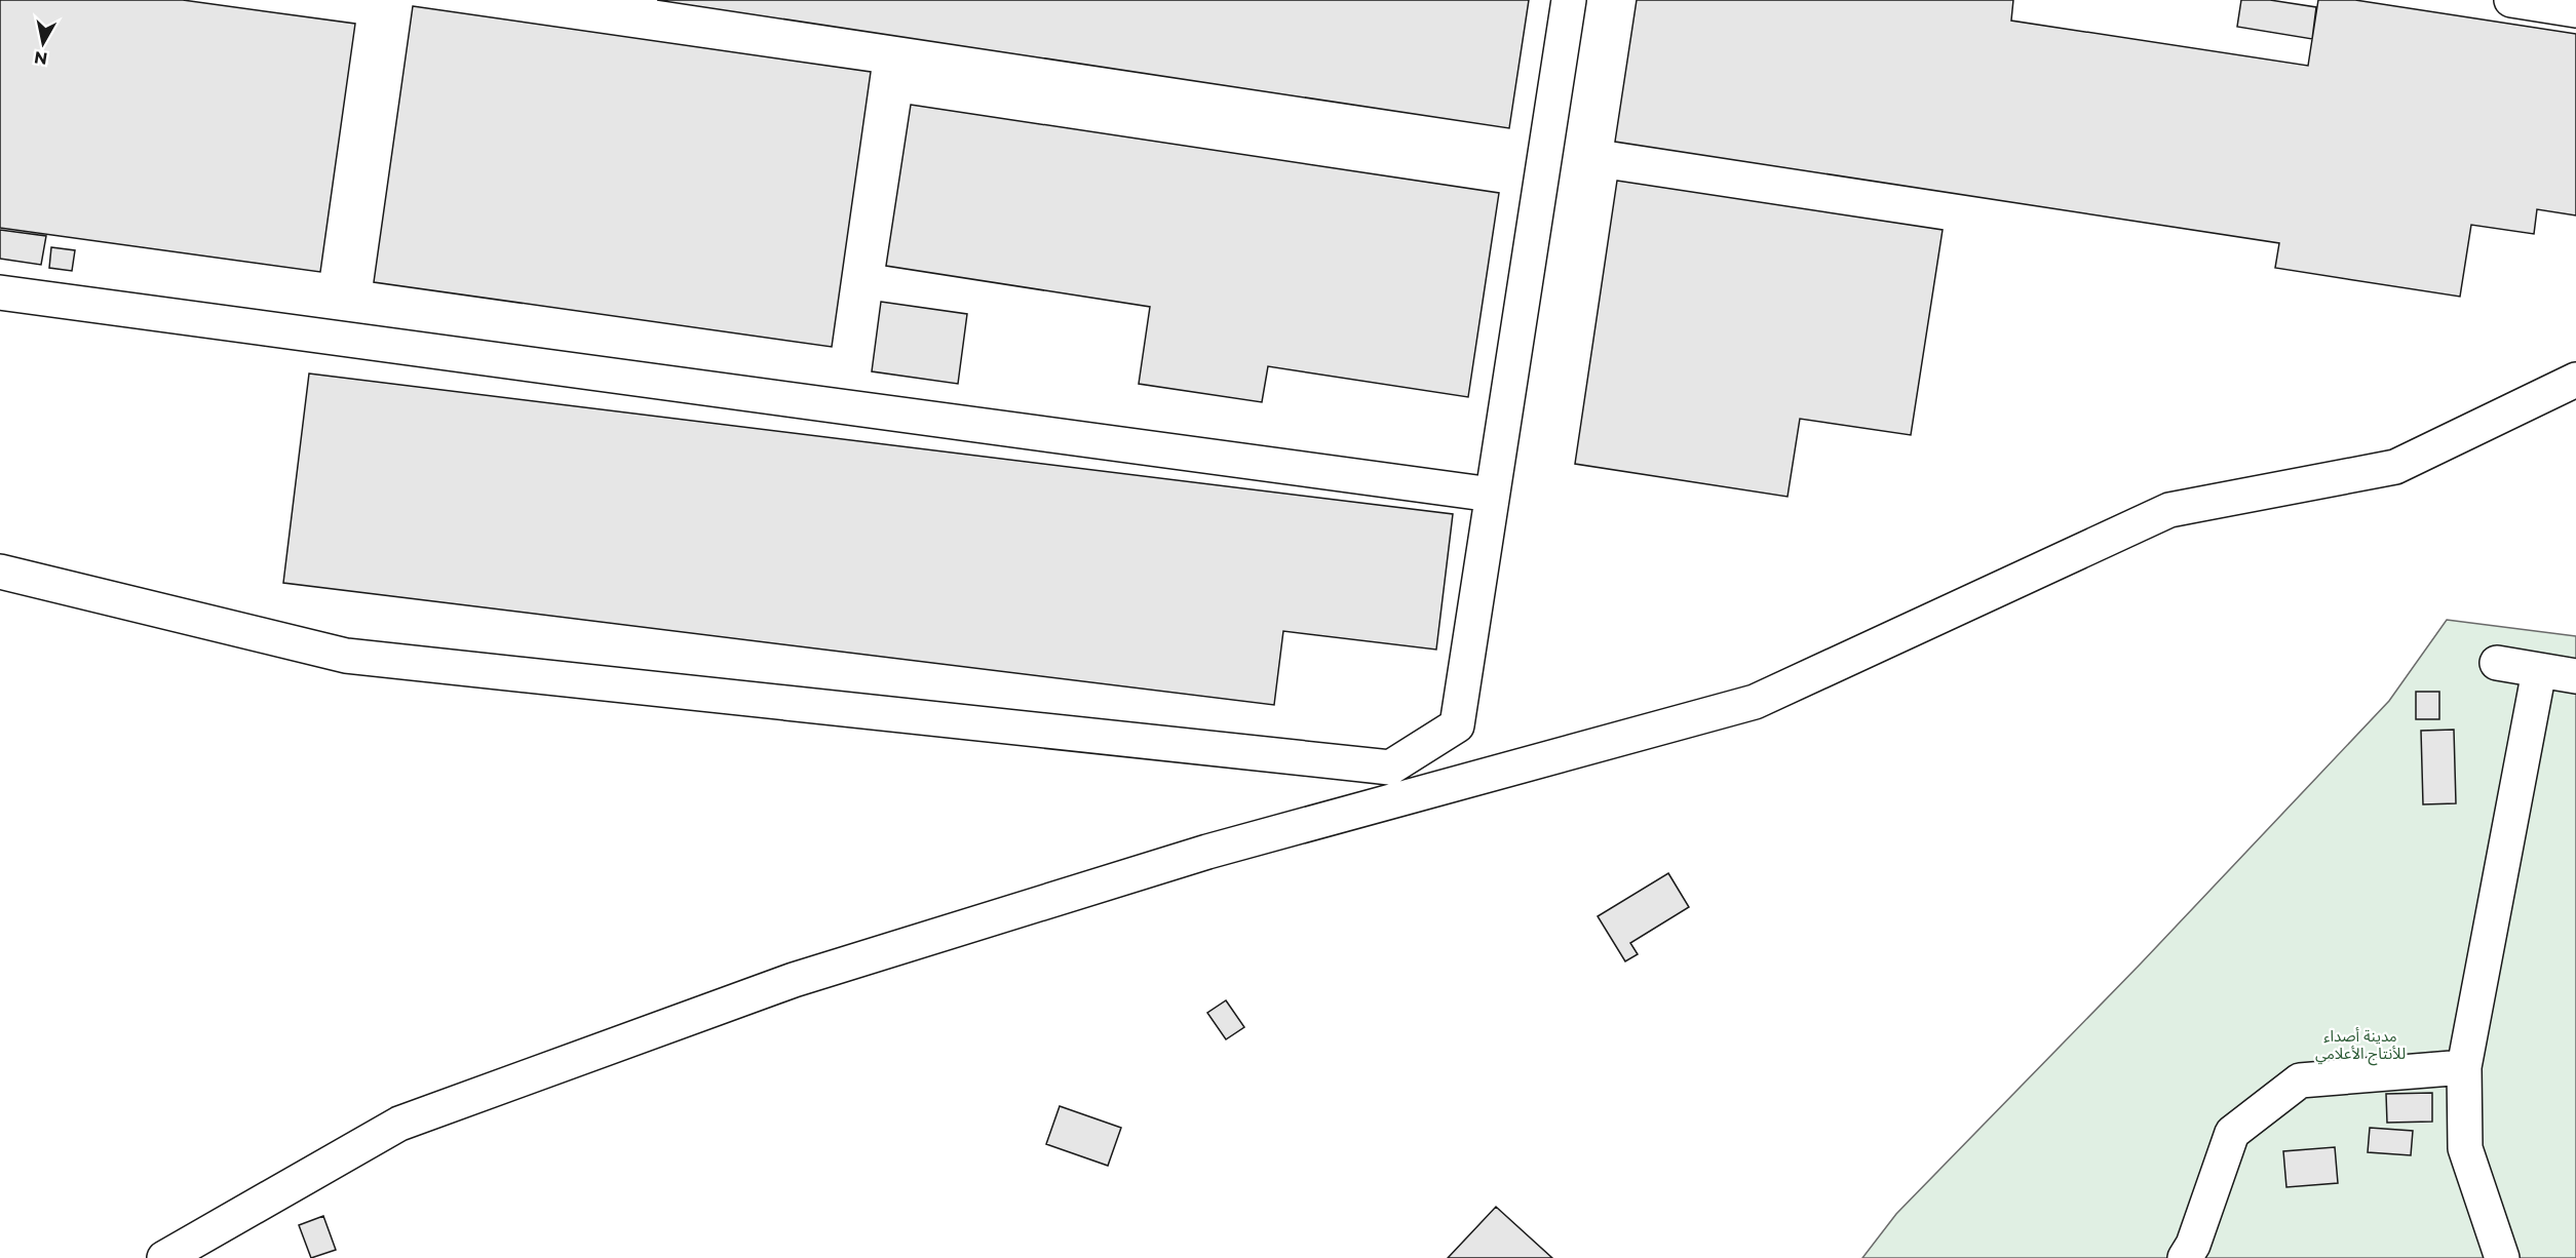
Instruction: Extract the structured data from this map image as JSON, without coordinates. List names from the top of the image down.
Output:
{
  "parks": ["مدينة أصداء للأنتاج الأعلامي"],
  "north": "bottom"
}
